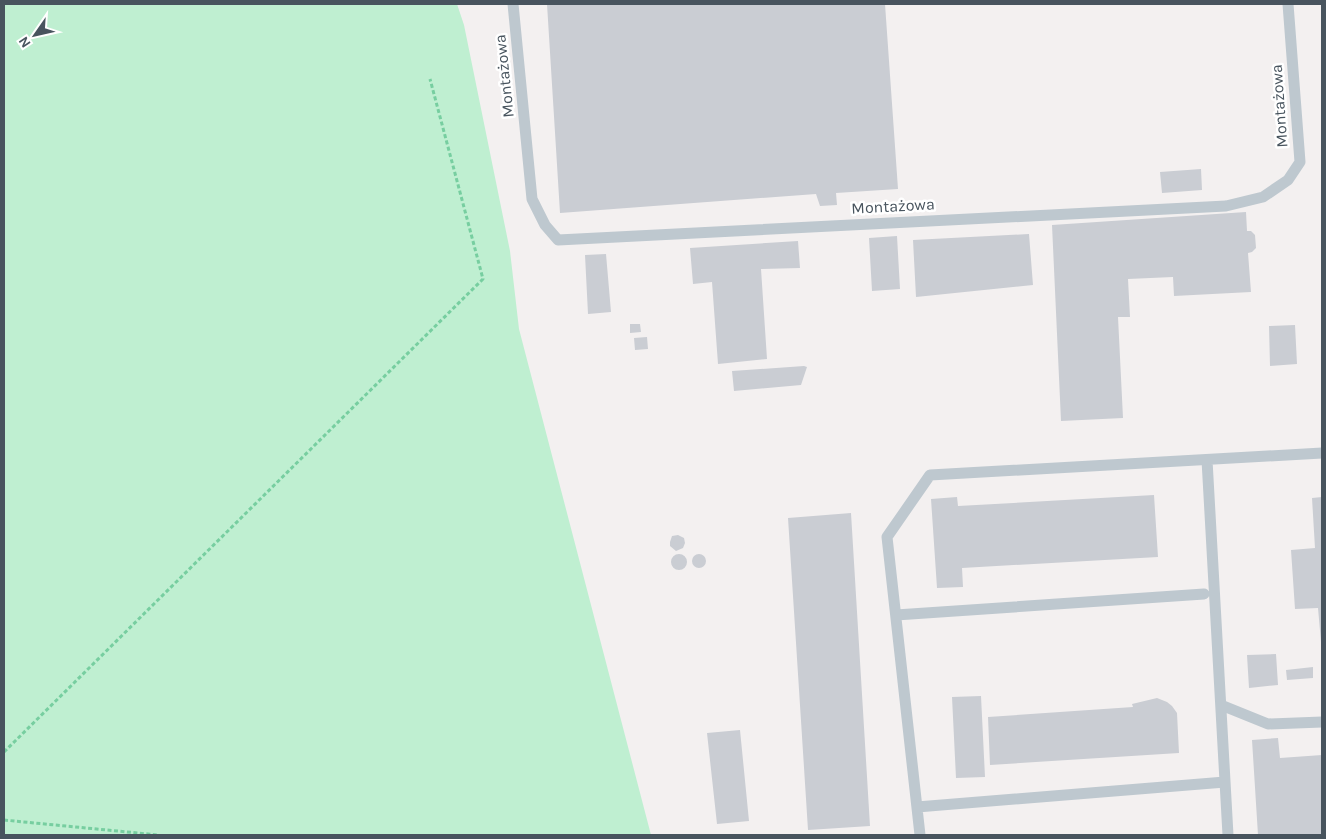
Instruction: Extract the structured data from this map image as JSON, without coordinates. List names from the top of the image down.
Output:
{
  "streets": {
    "lane": ["Montażowa"]
  },
  "north": "bottom left"
}
